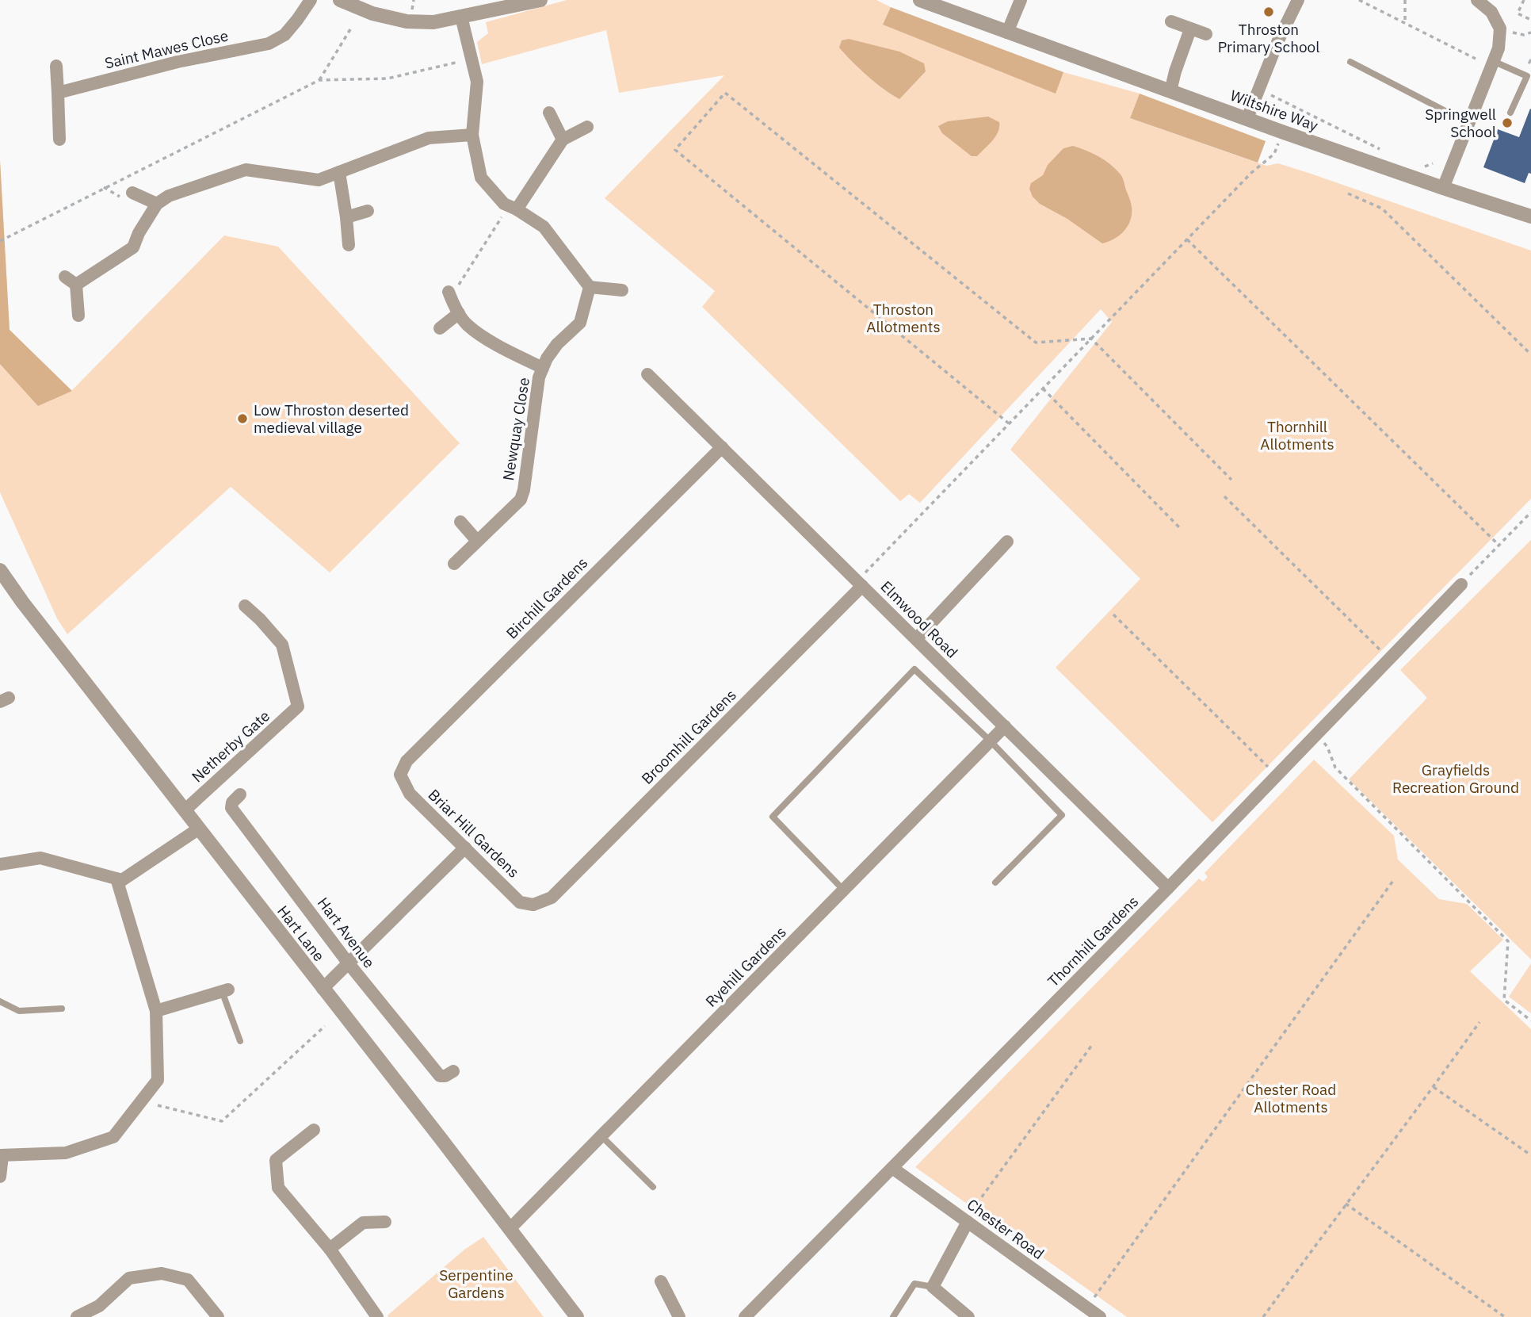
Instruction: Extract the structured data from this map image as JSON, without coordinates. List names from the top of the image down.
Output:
{
  "streets": {
    "street": [
      "Saint Mawes Close",
      "Wiltshire Way",
      "Newquay Close",
      "Birchill Gardens",
      "Elmwood Road",
      "Broomhill Gardens",
      "Netherby Gate",
      "Briar Hill Gardens",
      "Hart Avenue",
      "Hart Lane",
      "Thornhill Gardens",
      "Ryehill Gardens",
      "Chester Road"
    ]
  },
  "crossings": [
    ["Birchill Gardens", "Elmwood Road"],
    ["Birchill Gardens", "Briar Hill Gardens"],
    ["Elmwood Road", "Broomhill Gardens"],
    ["Elmwood Road", "Thornhill Gardens"],
    ["Elmwood Road", "Ryehill Gardens"],
    ["Broomhill Gardens", "Briar Hill Gardens"],
    ["Netherby Gate", "Hart Lane"],
    ["Hart Lane", "Ryehill Gardens"],
    ["Thornhill Gardens", "Chester Road"]
  ],
  "parks": [
    "Throston Allotments",
    "Thornhill Allotments",
    "Grayfields Recreation Ground",
    "Chester Road Allotments",
    "Serpentine Gardens"
  ],
  "places": ["Throston Primary School", "Springwell School", "Low Throston deserted medieval village"]
}
